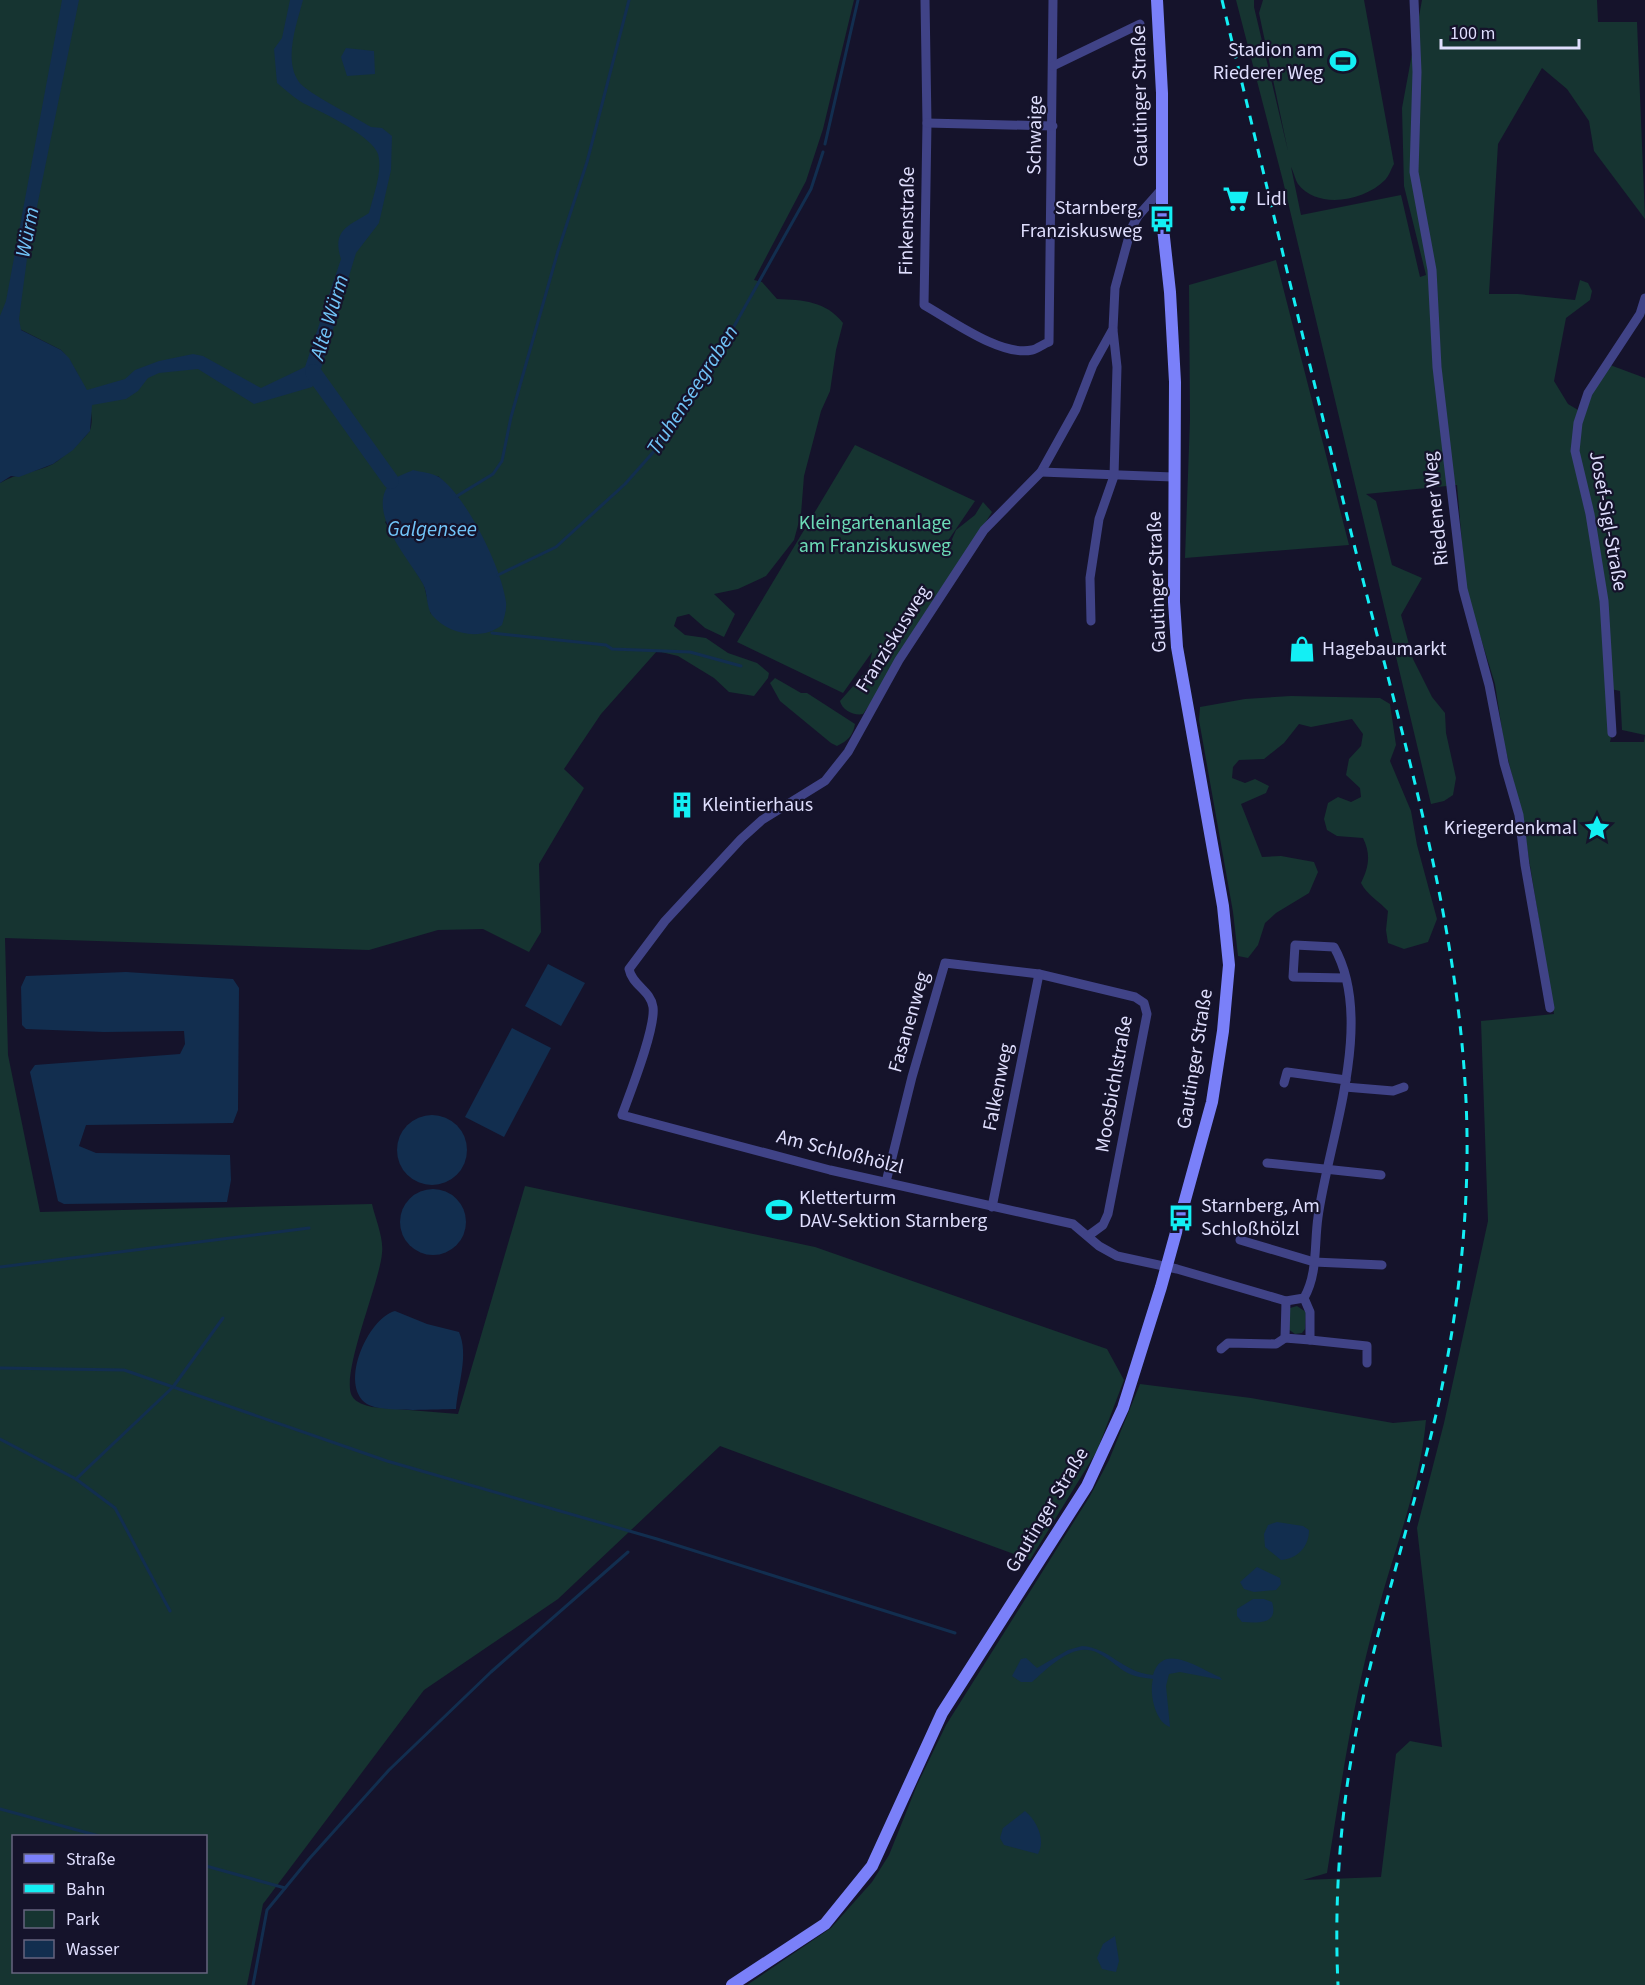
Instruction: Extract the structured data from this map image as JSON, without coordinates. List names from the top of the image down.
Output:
{
  "streets": {
    "main road": ["Gautinger Straße"],
    "street": [
      "Schwaige",
      "Finkenstraße",
      "Riedener Weg",
      "Josef-Sigl-Straße",
      "Franziskusweg",
      "Fasanenweg",
      "Moosbichlstraße",
      "Falkenweg",
      "Am Schloßhölzl"
    ]
  },
  "crossings": [
    ["Gautinger Straße", "Franziskusweg"],
    ["Gautinger Straße", "Am Schloßhölzl"],
    ["Schwaige", "Finkenstraße"],
    ["Franziskusweg", "Am Schloßhölzl"],
    ["Fasanenweg", "Moosbichlstraße"],
    ["Fasanenweg", "Falkenweg"],
    ["Fasanenweg", "Am Schloßhölzl"],
    ["Moosbichlstraße", "Falkenweg"],
    ["Moosbichlstraße", "Am Schloßhölzl"],
    ["Falkenweg", "Am Schloßhölzl"]
  ],
  "water": [
    "Würm",
    "Alte Würm",
    "Truhenseegraben",
    "Galgensee"
  ],
  "parks": ["Kleingartenanlage am Franziskusweg"],
  "places": {
    "sports": ["Stadion am Riederer Weg", "Kletterturm DAV-Sektion Starnberg"],
    "supermarket": ["Lidl"],
    "bus stop": ["Starnberg, Franziskusweg", "Starnberg, Am Schloßhölzl"],
    "shop": ["Hagebaumarkt"],
    "building": ["Kleintierhaus"],
    "place": ["Kriegerdenkmal"]
  },
  "legend": [
    "Straße",
    "Bahn",
    "Park",
    "Wasser"
  ],
  "scale_bar": "100 m"
}
